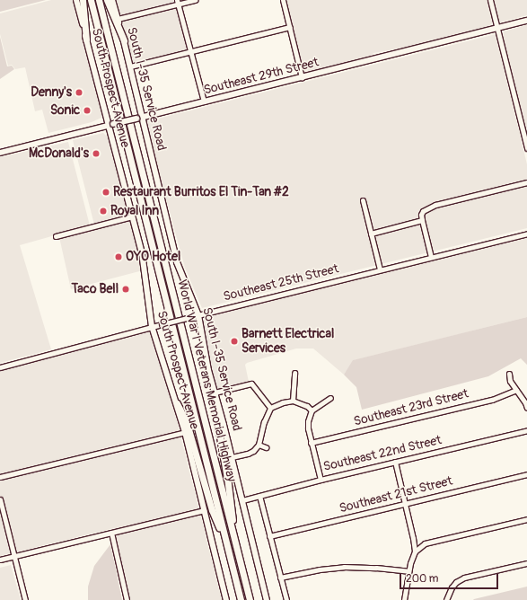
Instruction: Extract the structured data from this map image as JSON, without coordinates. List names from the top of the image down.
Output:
{
  "streets": {
    "highway": ["World War I Veterans Memorial Highway"],
    "main road": ["Southeast 29th Street", "South Prospect Avenue", "South I-35 Service Road"],
    "street": [
      "Southeast 25th Street",
      "Southeast 23rd Street",
      "Southeast 22nd Street",
      "Southeast 21st Street"
    ]
  },
  "crossings": [
    ["Southeast 29th Street", "South Prospect Avenue"],
    ["Southeast 29th Street", "South I-35 Service Road"],
    ["South Prospect Avenue", "Southeast 25th Street"],
    ["South I-35 Service Road", "Southeast 25th Street"],
    ["South I-35 Service Road", "Southeast 22nd Street"]
  ],
  "places": [
    "Denny's",
    "Sonic",
    "McDonald's",
    "Restaurant Burritos El Tin-Tan #2",
    "Royal Inn",
    "OYO Hotel",
    "Taco Bell",
    "Barnett Electrical Services"
  ],
  "scale_bar": "200 m"
}
